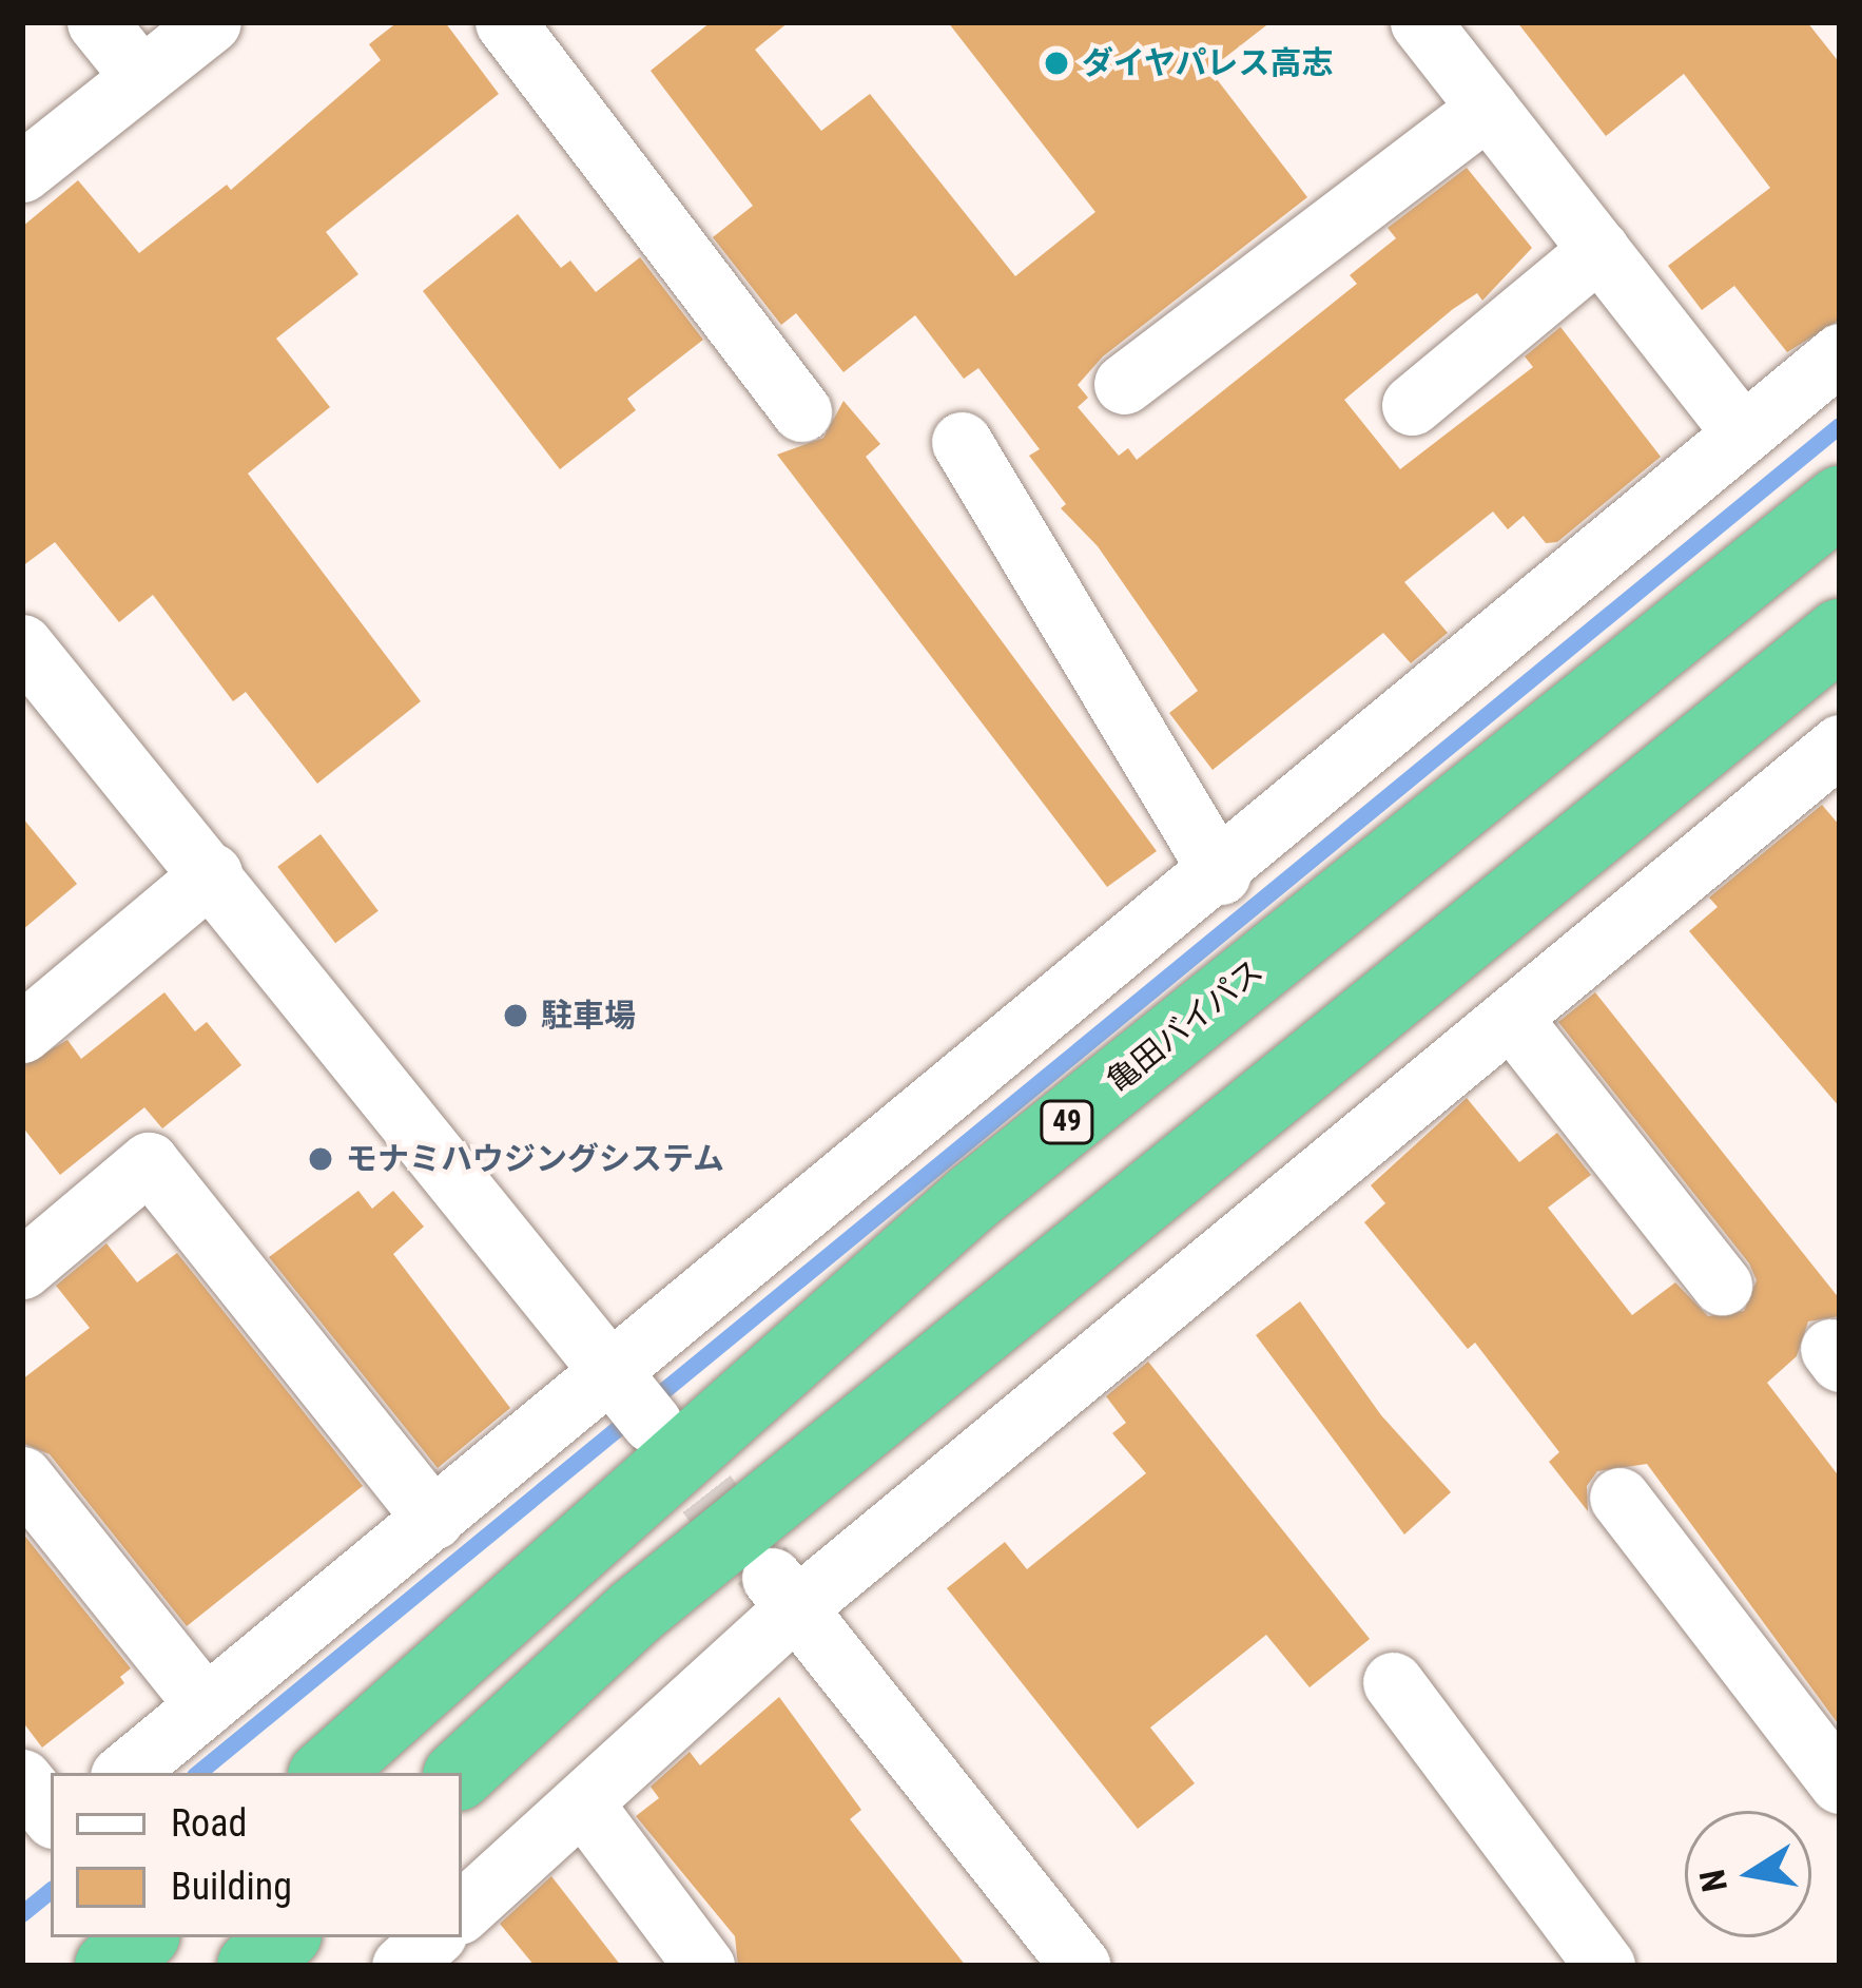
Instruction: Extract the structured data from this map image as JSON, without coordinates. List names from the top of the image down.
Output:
{
  "streets": {
    "highway": ["亀田バイパス", "49"]
  },
  "places": ["ダイヤパレス高志", "駐車場", "モナミハウジングシステム"],
  "legend": ["Road", "Building"],
  "north": "left"
}
